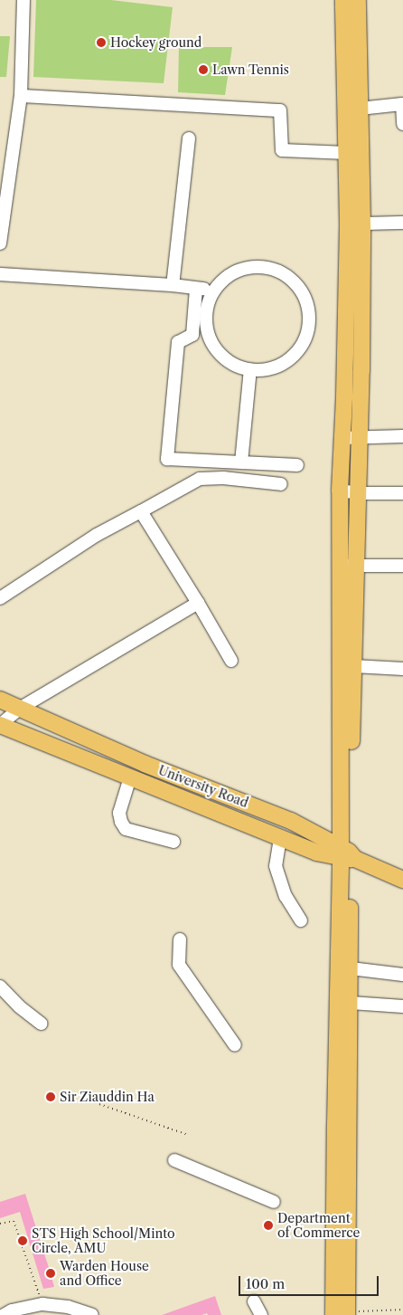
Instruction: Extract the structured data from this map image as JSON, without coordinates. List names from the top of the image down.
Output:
{
  "streets": {
    "main road": ["University Road"]
  },
  "places": [
    "Hockey ground",
    "Lawn Tennis",
    "Sir Ziauddin Ha",
    "Department of Commerce",
    "STS High School/Minto Circle, AMU",
    "Warden House and Office"
  ],
  "scale_bar": "100 m"
}
